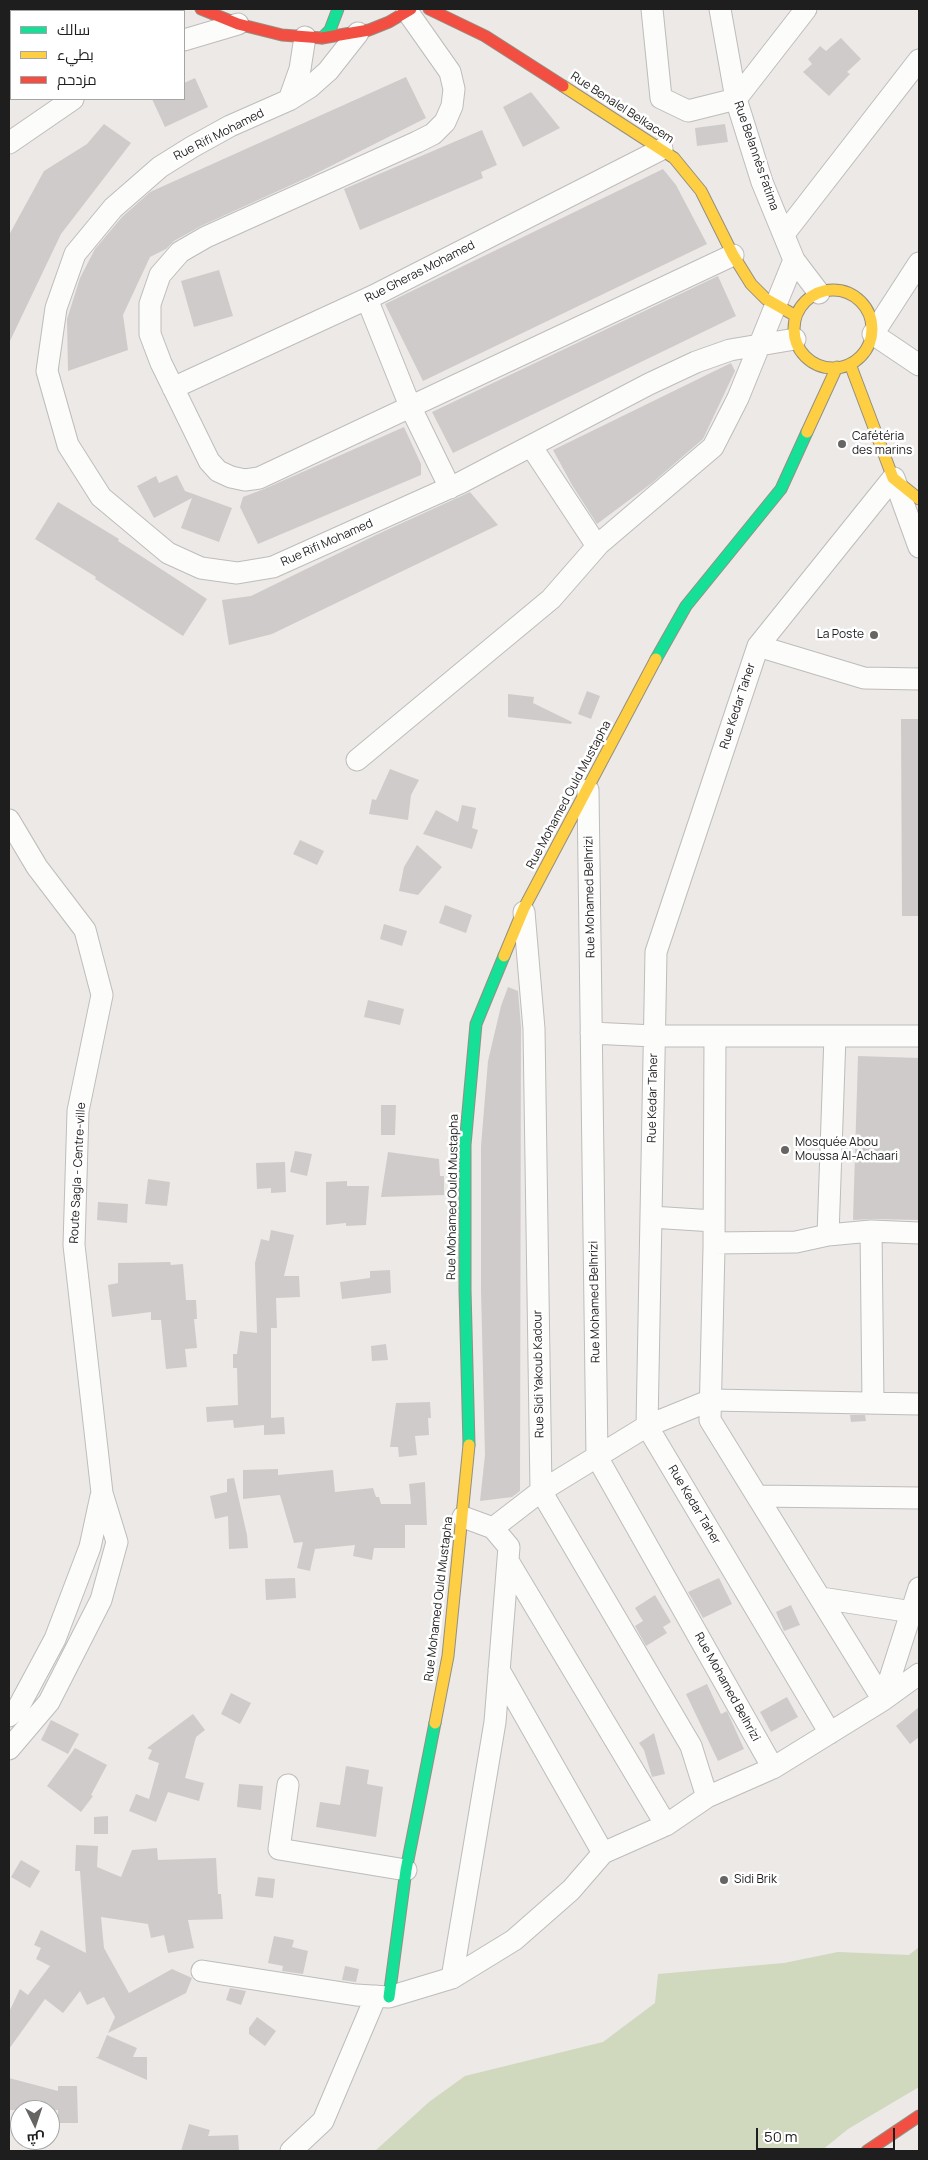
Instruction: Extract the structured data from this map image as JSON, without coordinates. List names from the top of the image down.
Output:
{
  "streets": {
    "street": [
      "Rue Benalel Belkacem",
      "Rue Rifi Mohamed",
      "Rue Belannès Fatima",
      "Rue Gheras Mohamed",
      "Rue Kedar Taher",
      "Rue Mohamed Ould Mustapha",
      "Rue Mohamed Belhrizi",
      "Route Sagla - Centre-ville",
      "Rue Sidi Yakoub Kadour"
    ]
  },
  "crossings": [
    ["Rue Benalel Belkacem", "Rue Rifi Mohamed"],
    ["Rue Benalel Belkacem", "Rue Belannès Fatima"],
    ["Rue Benalel Belkacem", "Rue Gheras Mohamed"],
    ["Rue Benalel Belkacem", "Rue Mohamed Ould Mustapha"],
    ["Rue Rifi Mohamed", "Rue Belannès Fatima"],
    ["Rue Rifi Mohamed", "Rue Mohamed Ould Mustapha"],
    ["Rue Belannès Fatima", "Rue Mohamed Ould Mustapha"],
    ["Rue Mohamed Ould Mustapha", "Rue Mohamed Belhrizi"],
    ["Rue Mohamed Ould Mustapha", "Rue Sidi Yakoub Kadour"]
  ],
  "places": [
    "Cafétéria des marins",
    "La Poste",
    "Mosquée Abou Moussa Al-Achaari",
    "Sidi Brik"
  ],
  "legend": ["سالك", "بطيء", "مزدحم"],
  "scale_bar": "50 m",
  "north": "bottom"
}
